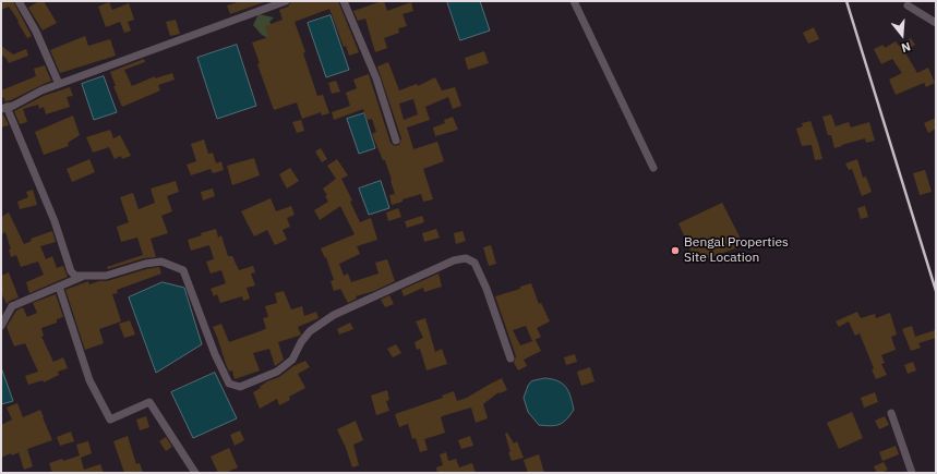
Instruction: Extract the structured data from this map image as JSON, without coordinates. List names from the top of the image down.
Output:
{
  "places": ["Bengal Properties Site Location"],
  "north": "bottom"
}
